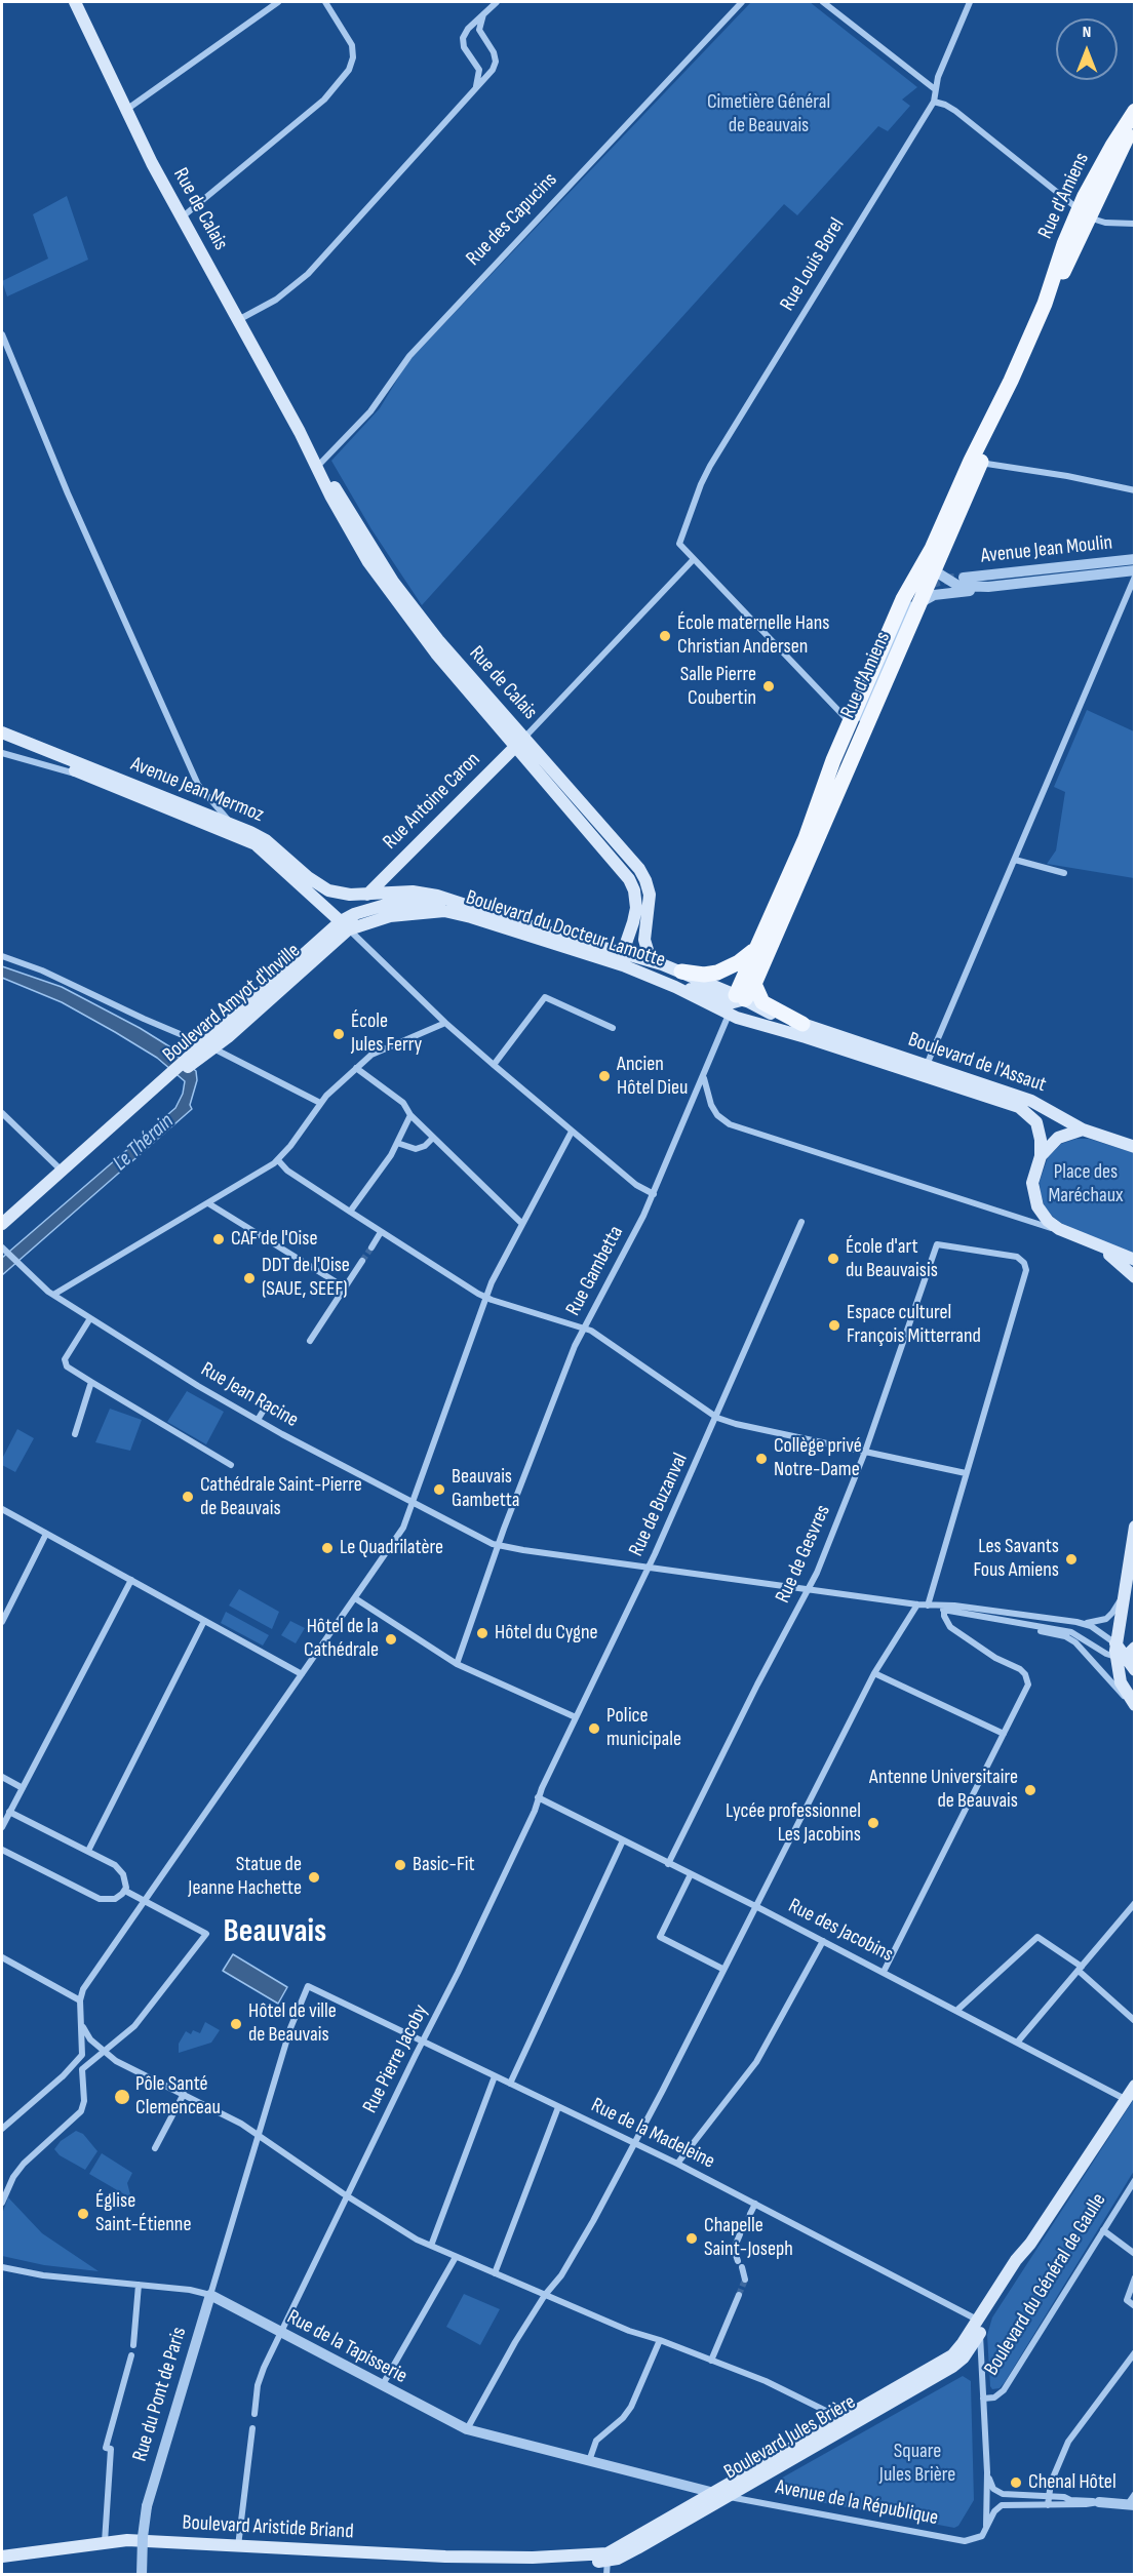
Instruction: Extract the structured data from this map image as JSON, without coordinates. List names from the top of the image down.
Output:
{
  "streets": {
    "main road": [
      "Rue d'Amiens",
      "Rue de Calais",
      "Avenue Jean Mermoz",
      "Rue Antoine Caron",
      "Boulevard du Docteur Lamotte",
      "Boulevard Amyot d'Inville",
      "Boulevard de l'Assaut",
      "Boulevard du Général de Gaulle",
      "Boulevard Jules Brière",
      "Boulevard Aristide Briand"
    ],
    "street": [
      "Rue des Capucins",
      "Rue Louis Borel",
      "Avenue Jean Moulin",
      "Rue Gambetta",
      "Rue Jean Racine",
      "Rue de Buzanval",
      "Rue de Gesvres",
      "Rue des Jacobins",
      "Rue Pierre Jacoby",
      "Rue de la Madeleine",
      "Rue de la Tapisserie",
      "Rue du Pont de Paris",
      "Avenue de la République"
    ]
  },
  "crossings": [
    ["Rue d'Amiens", "Avenue Jean Moulin"],
    ["Rue d'Amiens", "Boulevard du Docteur Lamotte"],
    ["Rue d'Amiens", "Boulevard de l'Assaut"],
    ["Rue d'Amiens", "Rue Gambetta"],
    ["Rue de Calais", "Rue des Capucins"],
    ["Rue de Calais", "Rue Antoine Caron"],
    ["Rue de Calais", "Boulevard du Docteur Lamotte"],
    ["Avenue Jean Mermoz", "Rue Antoine Caron"],
    ["Avenue Jean Mermoz", "Boulevard du Docteur Lamotte"],
    ["Avenue Jean Mermoz", "Boulevard Amyot d'Inville"],
    ["Rue Antoine Caron", "Boulevard du Docteur Lamotte"],
    ["Boulevard du Docteur Lamotte", "Boulevard Amyot d'Inville"],
    ["Boulevard du Docteur Lamotte", "Boulevard de l'Assaut"],
    ["Boulevard du Docteur Lamotte", "Rue Gambetta"],
    ["Boulevard de l'Assaut", "Rue Gambetta"],
    ["Rue Gambetta", "Rue Jean Racine"],
    ["Rue Jean Racine", "Rue de Buzanval"],
    ["Rue Jean Racine", "Rue de Gesvres"],
    ["Rue de Buzanval", "Rue des Jacobins"],
    ["Rue de Buzanval", "Rue Pierre Jacoby"],
    ["Rue de Gesvres", "Rue des Jacobins"],
    ["Rue des Jacobins", "Rue Pierre Jacoby"],
    ["Rue des Jacobins", "Boulevard du Général de Gaulle"],
    ["Rue Pierre Jacoby", "Rue de la Madeleine"],
    ["Rue Pierre Jacoby", "Rue de la Tapisserie"],
    ["Rue de la Madeleine", "Boulevard du Général de Gaulle"],
    ["Rue de la Madeleine", "Boulevard Jules Brière"],
    ["Boulevard du Général de Gaulle", "Boulevard Jules Brière"],
    ["Boulevard du Général de Gaulle", "Avenue de la République"],
    ["Rue de la Tapisserie", "Rue du Pont de Paris"],
    ["Rue de la Tapisserie", "Avenue de la République"],
    ["Boulevard Jules Brière", "Avenue de la République"],
    ["Boulevard Jules Brière", "Boulevard Aristide Briand"]
  ],
  "districts": ["Beauvais"],
  "water": ["Le Thérain"],
  "parks": ["Cimetière Général de Beauvais", "Place des Maréchaux", "Square Jules Brière"],
  "places": [
    "École maternelle Hans Christian Andersen",
    "Salle Pierre Coubertin",
    "École Jules Ferry",
    "Ancien Hôtel Dieu",
    "CAF de l'Oise",
    "École d'art du Beauvaisis",
    "DDT de l'Oise (SAUE, SEEF)",
    "Espace culturel François Mitterrand",
    "Collège privé Notre-Dame",
    "Beauvais Gambetta",
    "Cathédrale Saint-Pierre de Beauvais",
    "Le Quadrilatère",
    "Les Savants Fous Amiens",
    "Hôtel du Cygne",
    "Hôtel de la Cathédrale",
    "Police municipale",
    "Antenne Universitaire de Beauvais",
    "Lycée professionnel Les Jacobins",
    "Basic-Fit",
    "Statue de Jeanne Hachette",
    "Hôtel de ville de Beauvais",
    "Pôle Santé Clemenceau",
    "Église Saint-Étienne",
    "Chapelle Saint-Joseph",
    "Chenal Hôtel"
  ],
  "north": "top"
}
